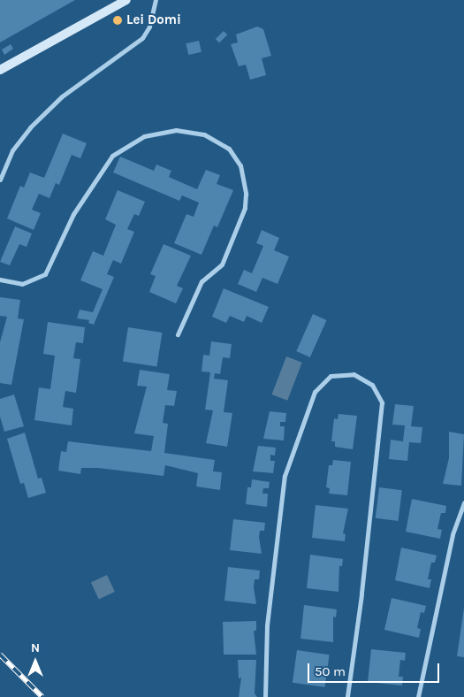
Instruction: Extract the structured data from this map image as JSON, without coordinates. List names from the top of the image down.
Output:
{
  "places": ["Lei Domi"],
  "scale_bar": "50 m",
  "north": "top"
}
